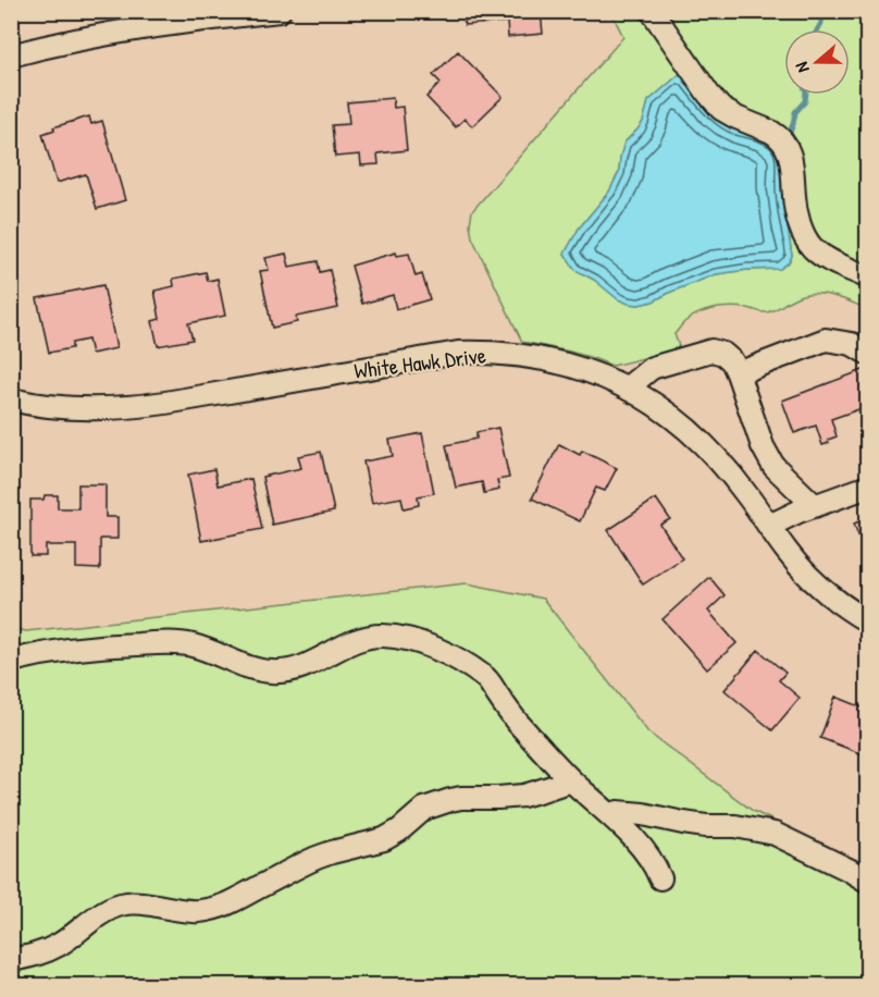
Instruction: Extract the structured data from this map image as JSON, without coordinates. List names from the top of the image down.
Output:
{
  "streets": {
    "street": ["White Hawk Drive"]
  },
  "north": "left"
}
